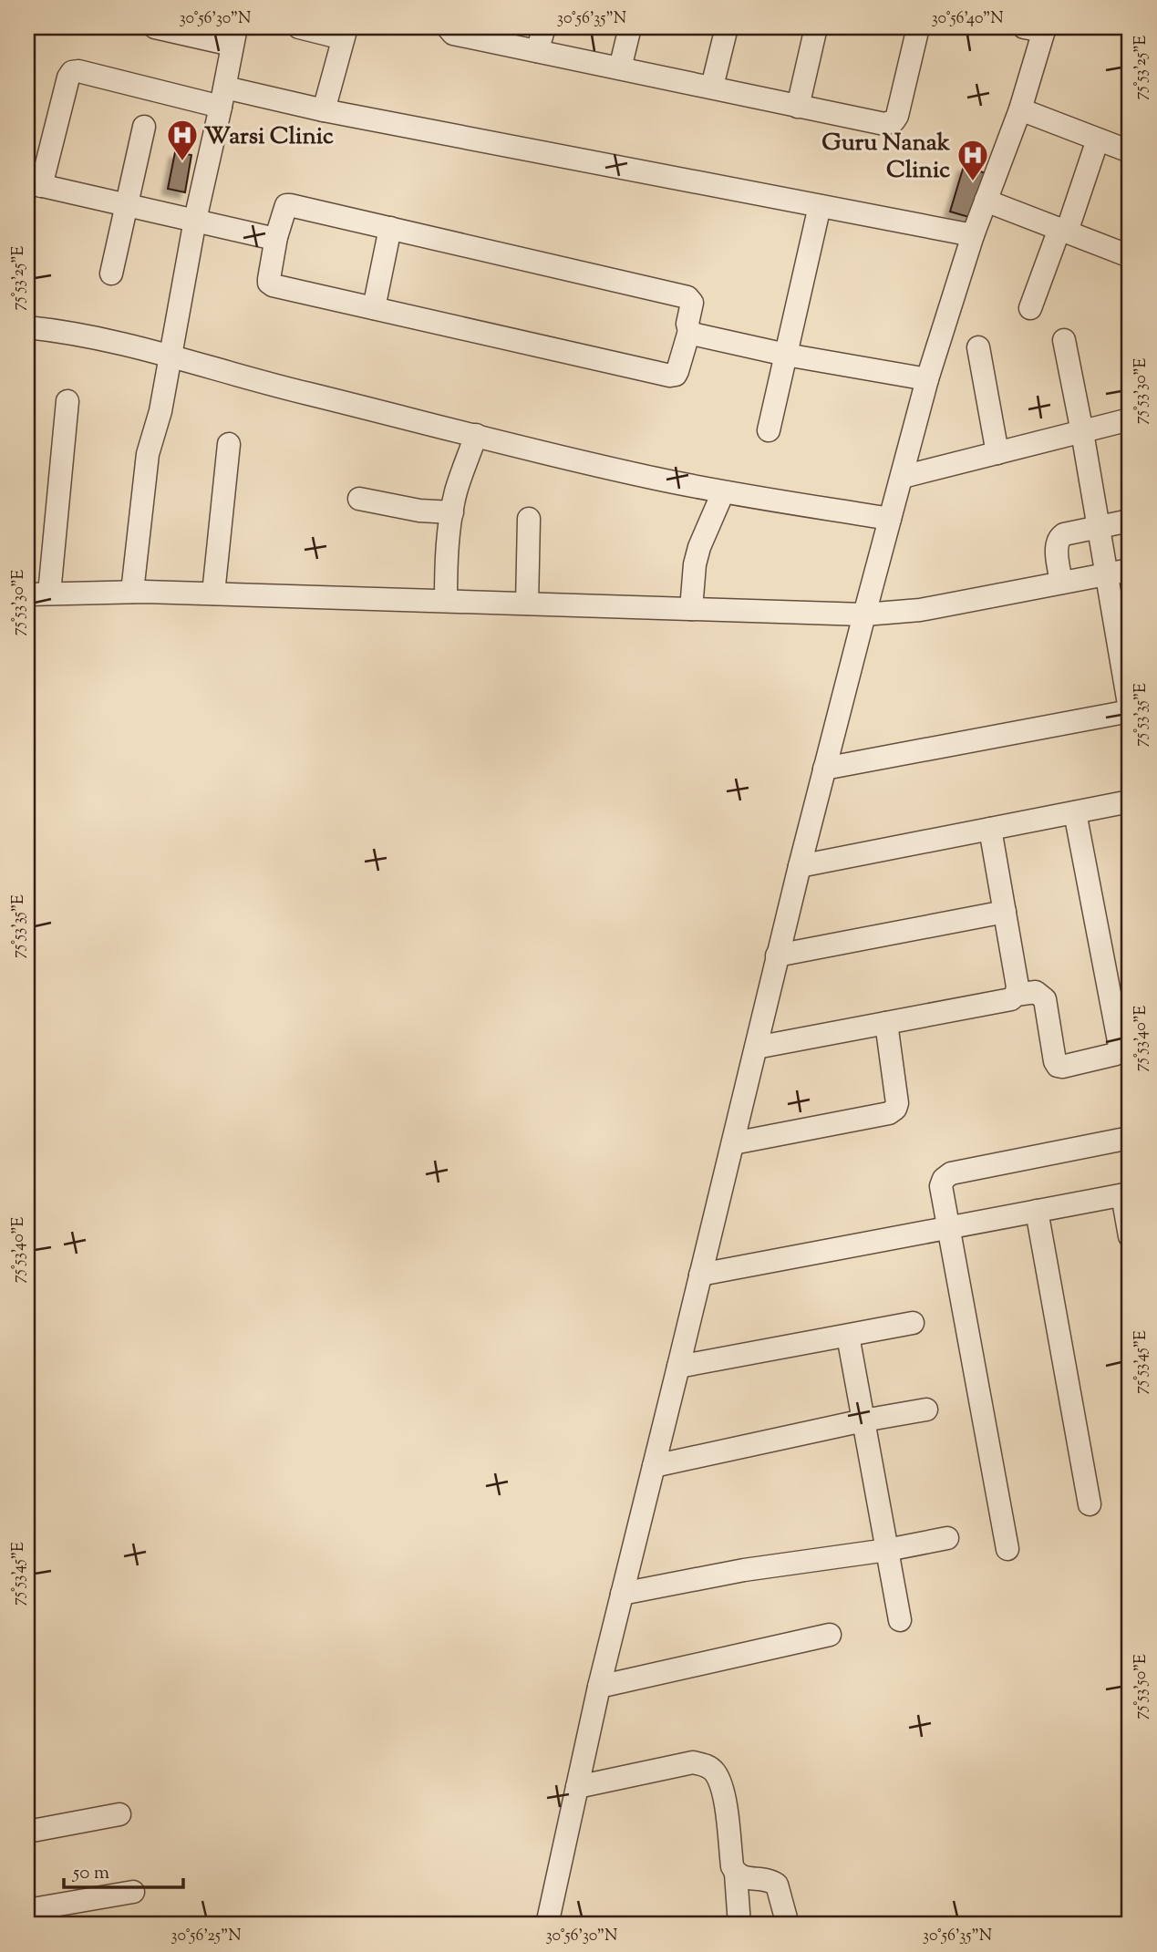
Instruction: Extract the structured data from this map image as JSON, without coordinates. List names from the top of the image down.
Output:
{
  "places": {
    "hospital": ["Warsi Clinic", "Guru Nanak Clinic"]
  },
  "scale_bar": "50 m",
  "coordinates": [
    "30°56'30\"N",
    "30°56'35\"N",
    "30°56'40\"N",
    "75°53'25\"E",
    "75°53'30\"E",
    "75°53'35\"E",
    "75°53'40\"E",
    "75°53'45\"E",
    "75°53'50\"E",
    "30°56'25\"N"
  ]
}
